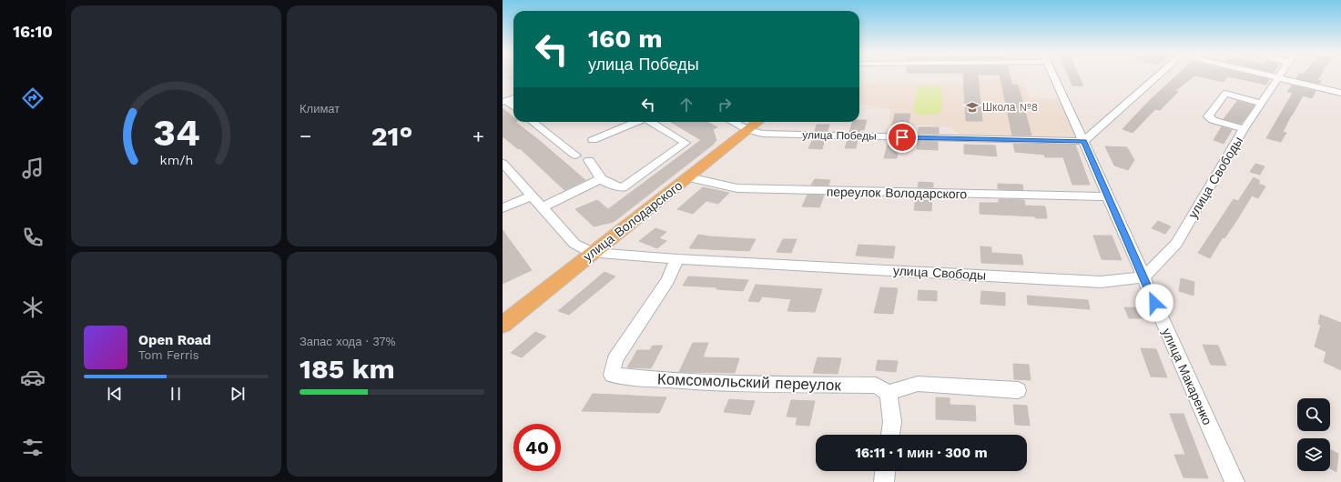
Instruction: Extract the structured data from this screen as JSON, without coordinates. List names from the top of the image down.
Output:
{
  "streets": {
    "main road": ["улица Володарского"],
    "street": [
      "улица Победы",
      "улица Свободы",
      "переулок Володарского",
      "улица Макаренко",
      "Комсомольский переулок"
    ]
  },
  "crossings": [
    ["улица Победы", "улица Володарского"],
    ["улица Победы", "улица Макаренко"],
    ["улица Свободы", "улица Володарского"],
    ["улица Свободы", "улица Макаренко"],
    ["улица Свободы", "Комсомольский переулок"],
    ["переулок Володарского", "улица Володарского"],
    ["переулок Володарского", "улица Макаренко"]
  ],
  "places": {
    "school or university": ["Школа №8"]
  },
  "page": {
    "tabs": "16:10",
    "tile": [
      "Климат",
      ["Запас хода · 37%", "185 km"]
    ],
    "turn": ["160 m", "улица Победы"],
    "heat": ["−", "21°", "+"],
    "song": ["Open Road", "Tom Ferris"],
    "limit": "40",
    "trip": "16:11 · 1 мин · 300 m",
    "gauge": ["34", "km/h"]
  }
}
